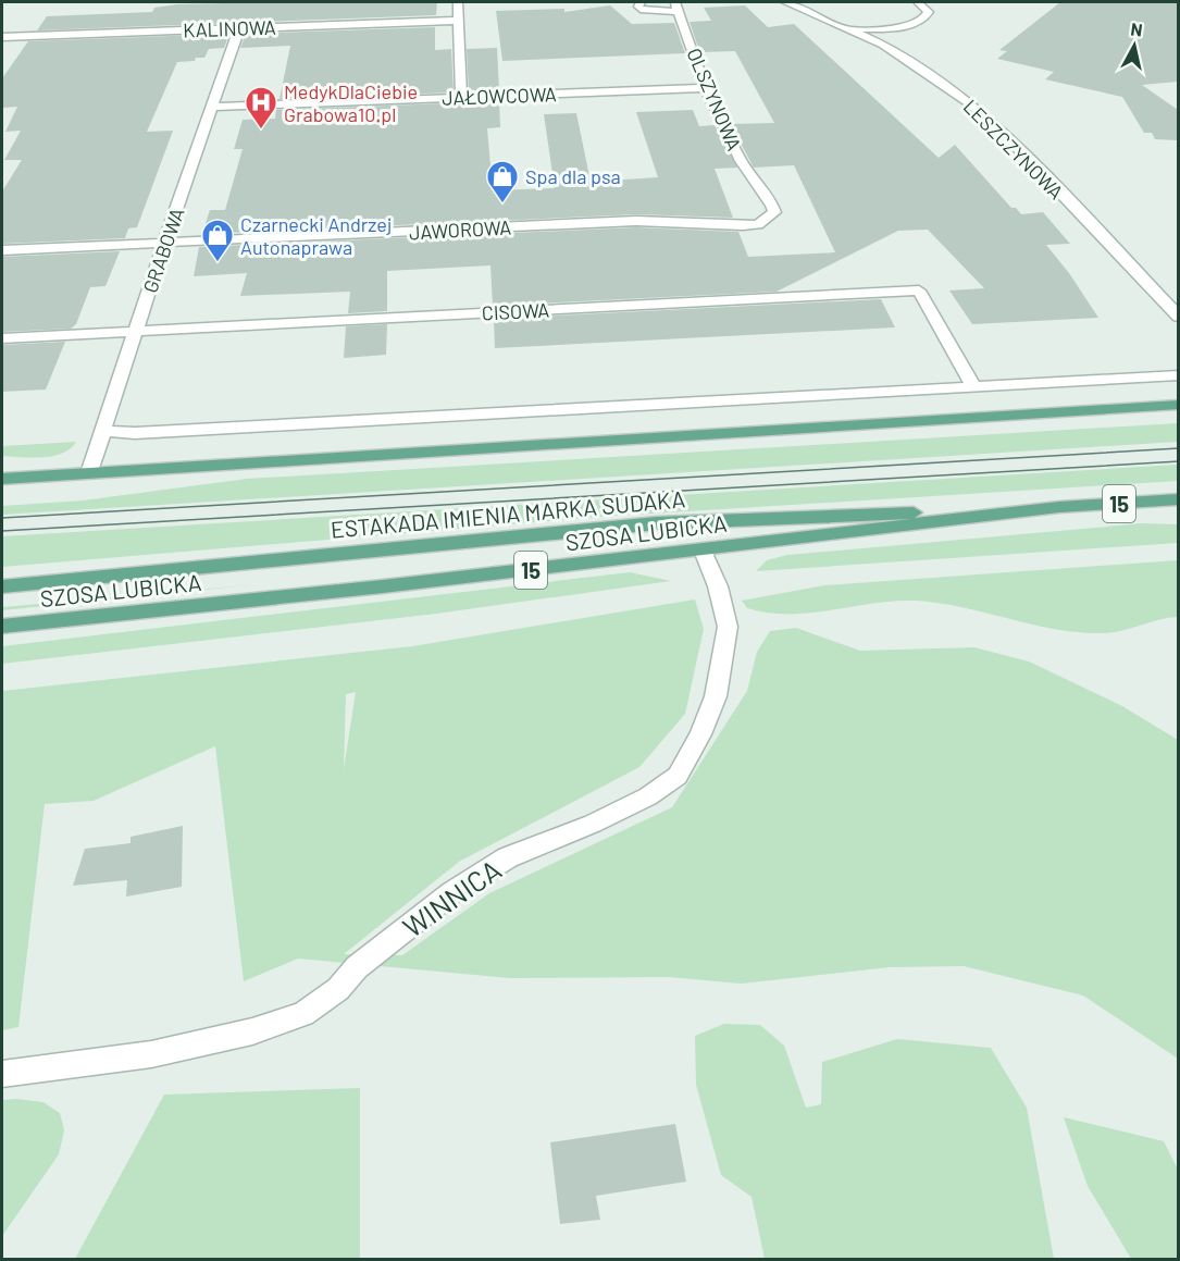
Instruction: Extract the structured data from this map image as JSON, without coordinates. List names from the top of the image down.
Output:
{
  "streets": {
    "main road": ["15", "ESTAKADA IMIENIA MARKA SUDAKA", "SZOSA LUBICKA"],
    "street": [
      "KALINOWA",
      "JAŁOWCOWA",
      "OLSZYNOWA",
      "LESZCZYNOWA",
      "JAWOROWA",
      "GRABOWA",
      "CISOWA",
      "WINNICA"
    ]
  },
  "crossings": [
    ["KALINOWA", "GRABOWA"],
    ["JAŁOWCOWA", "OLSZYNOWA"],
    ["JAŁOWCOWA", "GRABOWA"],
    ["OLSZYNOWA", "JAWOROWA"],
    ["JAWOROWA", "GRABOWA"],
    ["GRABOWA", "CISOWA"],
    ["ESTAKADA IMIENIA MARKA SUDAKA", "SZOSA LUBICKA"],
    ["SZOSA LUBICKA", "WINNICA"]
  ],
  "places": {
    "hospital": ["MedykDlaCiebie Grabowa10.pl"],
    "shop": ["Spa dla psa", "Czarnecki Andrzej Autonaprawa"]
  },
  "north": "top"
}
